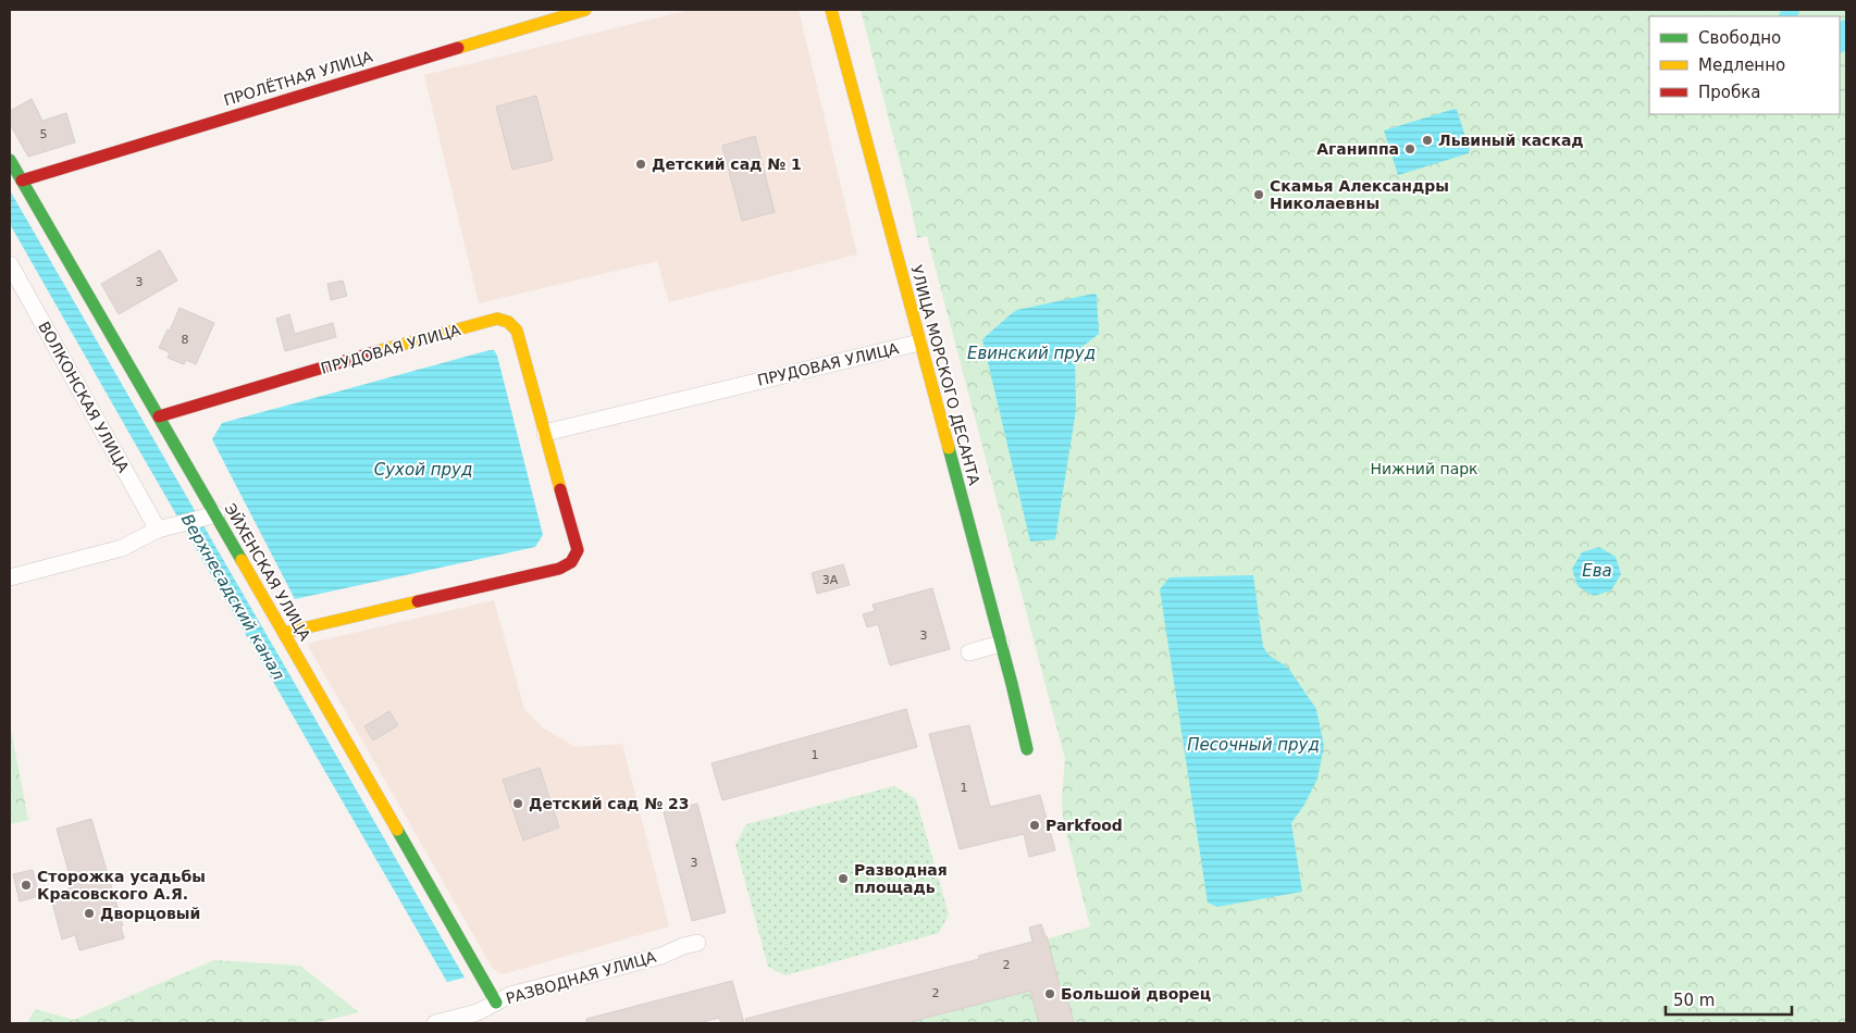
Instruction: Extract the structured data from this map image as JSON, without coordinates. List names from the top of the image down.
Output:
{
  "streets": {
    "street": [
      "ПРОЛЁТНАЯ УЛИЦА",
      "ПРУДОВАЯ УЛИЦА",
      "УЛИЦА МОРСКОГО ДЕСАНТА",
      "ВОЛКОНСКАЯ УЛИЦА",
      "ЭЙХЕНСКАЯ УЛИЦА",
      "РАЗВОДНАЯ УЛИЦА"
    ]
  },
  "crossings": [
    ["ПРОЛЁТНАЯ УЛИЦА", "ЭЙХЕНСКАЯ УЛИЦА"],
    ["ПРУДОВАЯ УЛИЦА", "УЛИЦА МОРСКОГО ДЕСАНТА"],
    ["ПРУДОВАЯ УЛИЦА", "ЭЙХЕНСКАЯ УЛИЦА"],
    ["ЭЙХЕНСКАЯ УЛИЦА", "РАЗВОДНАЯ УЛИЦА"]
  ],
  "water": [
    "Евинский пруд",
    "Сухой пруд",
    "Ева",
    "Верхнесадский канал",
    "Песочный пруд"
  ],
  "parks": ["Нижний парк"],
  "places": [
    "Львиный каскад",
    "Аганиппа",
    "Детский сад № 1",
    "Скамья Александры Николаевны",
    "Детский сад № 23",
    "Parkfood",
    "Разводная площадь",
    "Сторожка усадьбы Красовского А.Я.",
    "Дворцовый",
    "Большой дворец"
  ],
  "house_numbers": [
    "5",
    "3",
    "8",
    "3А",
    "3",
    "1",
    "1",
    "3",
    "2",
    "2"
  ],
  "legend": ["Свободно", "Медленно", "Пробка"],
  "scale_bar": "50 m"
}
